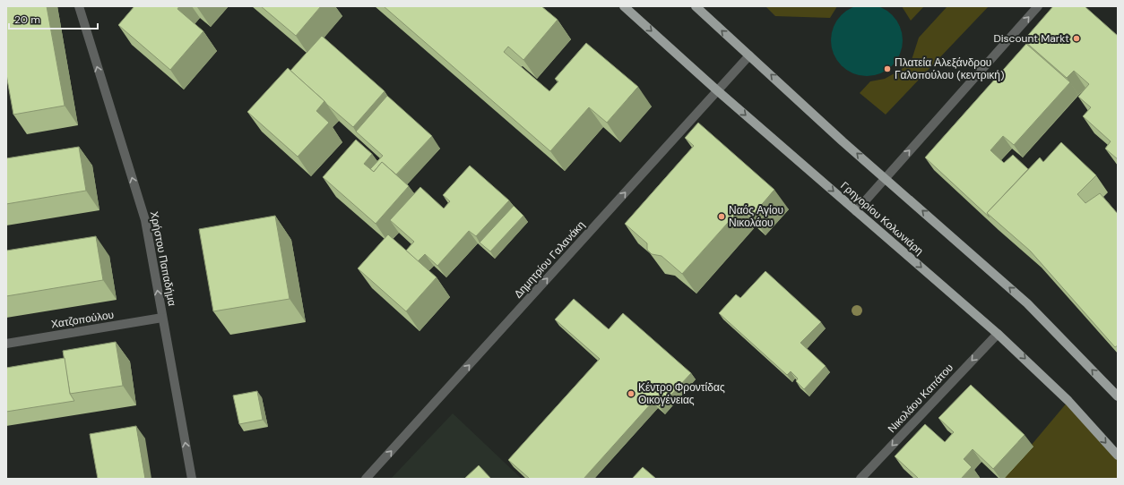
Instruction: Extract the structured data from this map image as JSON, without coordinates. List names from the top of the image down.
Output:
{
  "streets": {
    "main road": ["Γρηγορίου Κολωνιάρη"],
    "street": [
      "Χρήστου Παπαδήμα",
      "Δημητρίου Γαλανάκη",
      "Χατζοπούλου",
      "Νικολάου Καπάτου"
    ]
  },
  "crossings": [
    ["Γρηγορίου Κολωνιάρη", "Δημητρίου Γαλανάκη"],
    ["Γρηγορίου Κολωνιάρη", "Νικολάου Καπάτου"],
    ["Χρήστου Παπαδήμα", "Χατζοπούλου"]
  ],
  "one_way": ["Χρήστου Παπαδήμα", "Δημητρίου Γαλανάκη", "Νικολάου Καπάτου"],
  "places": [
    "Discount Markt",
    "Πλατεία Αλεξάνδρου Γαλοπούλου (κεντρική)",
    "Ναός Αγίου Νικολάου",
    "Κέντρο Φροντίδας Οικογένειας"
  ],
  "scale_bar": "20 m"
}
